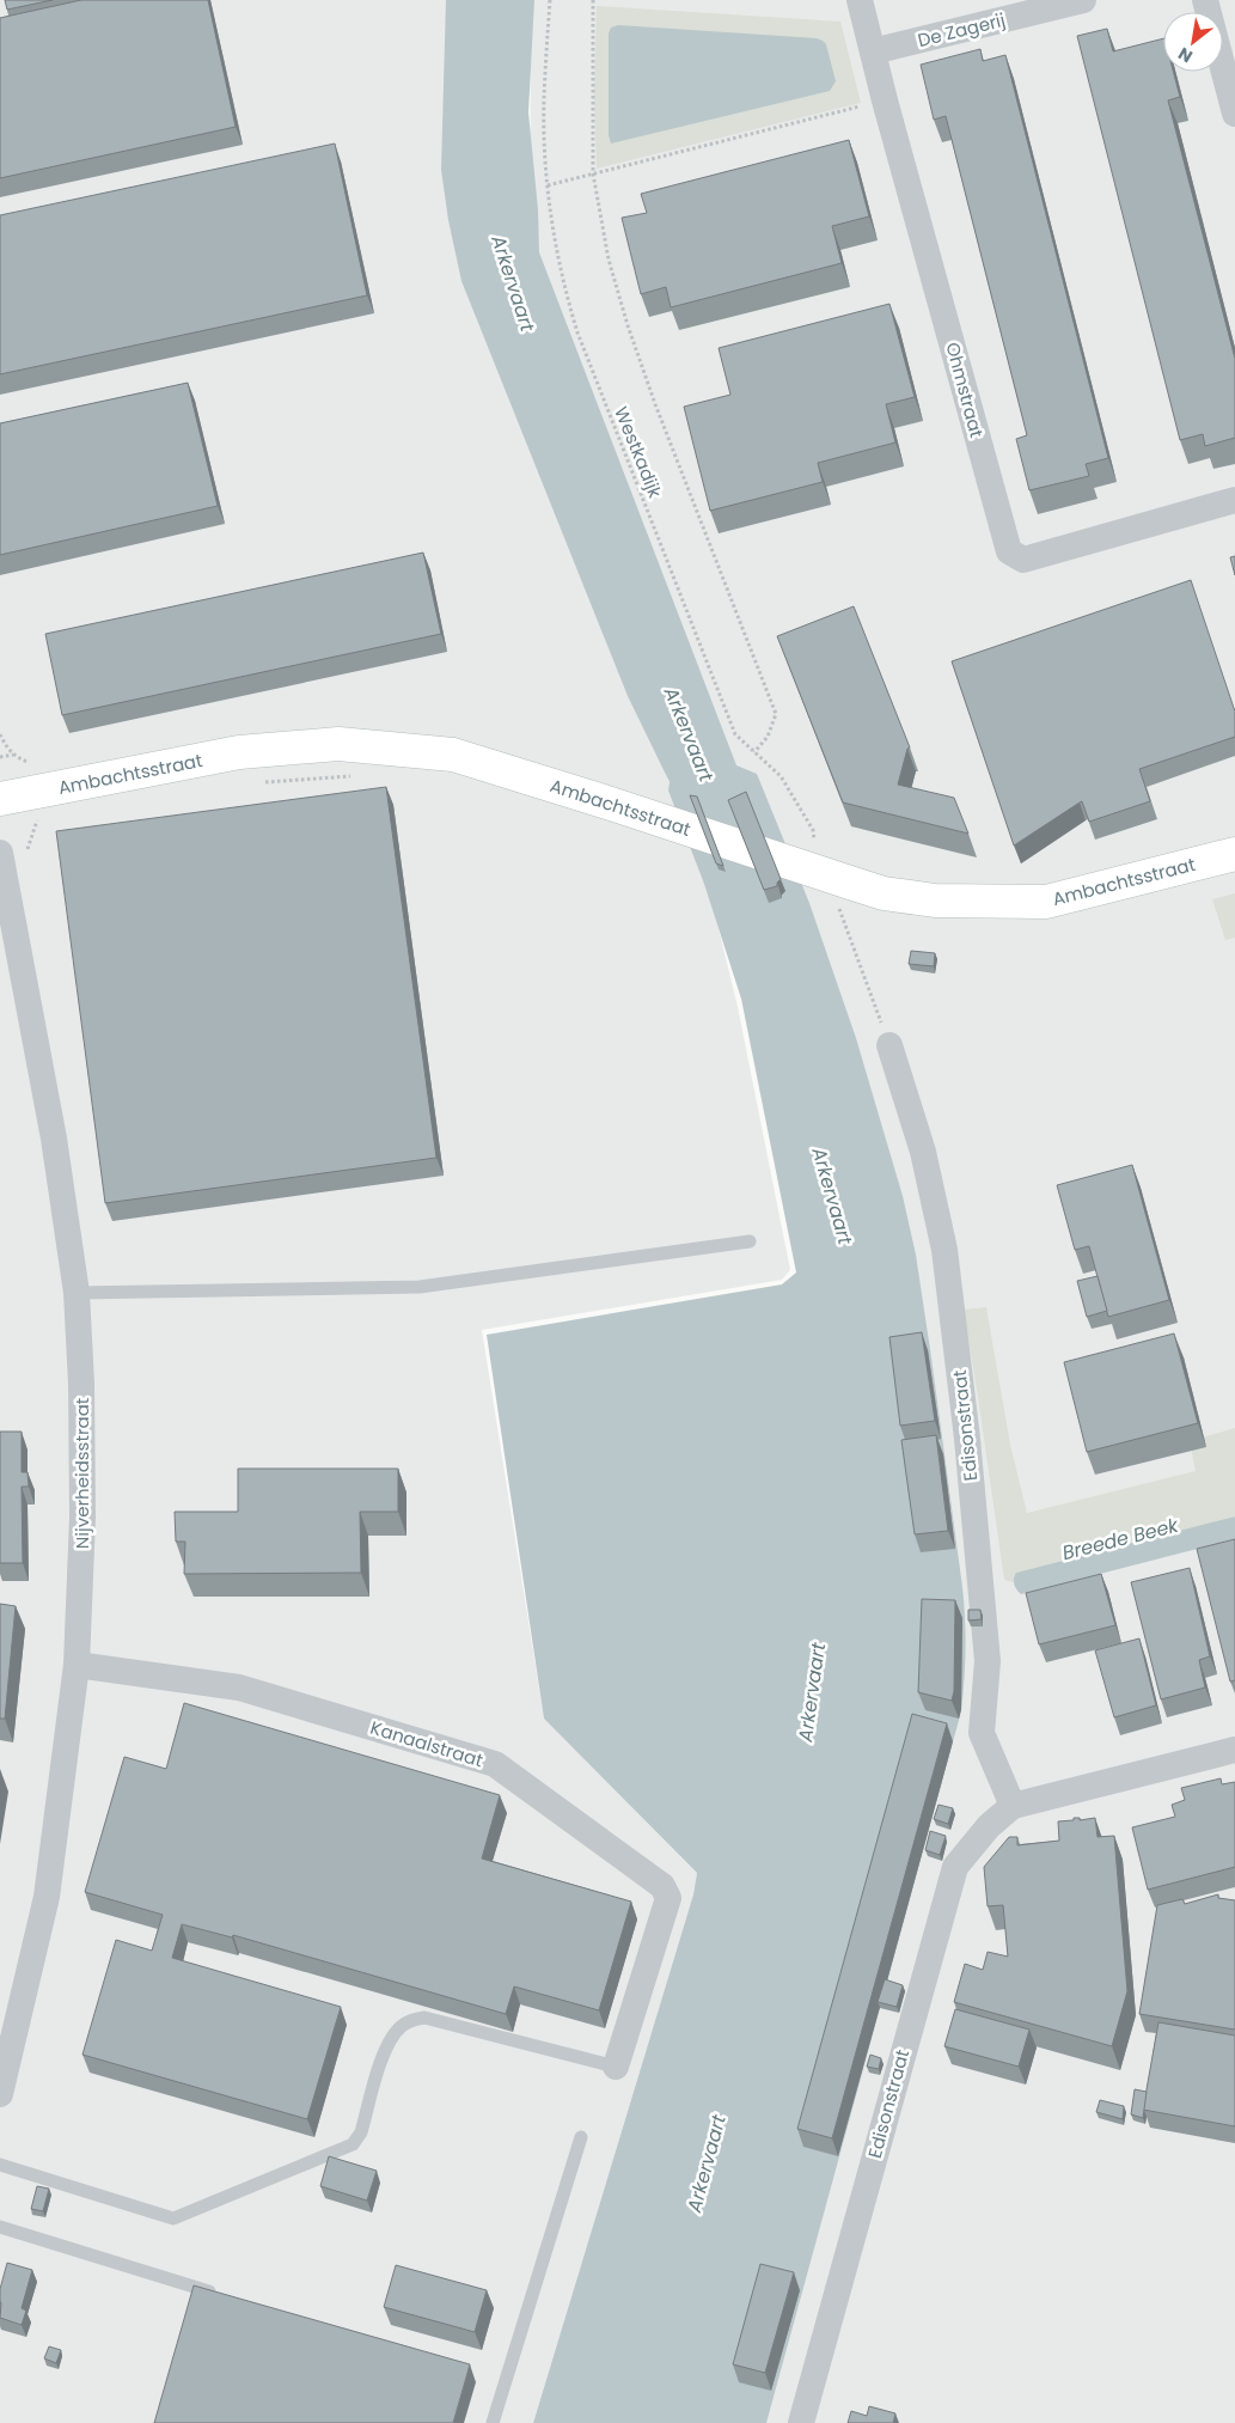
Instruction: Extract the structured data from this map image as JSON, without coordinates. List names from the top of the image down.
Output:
{
  "streets": {
    "main road": ["Ambachtsstraat"],
    "street": [
      "De Zagerij",
      "Ohmstraat",
      "Edisonstraat",
      "Nijverheidsstraat",
      "Kanaalstraat"
    ],
    "path": ["Westkadijk"]
  },
  "crossings": [
    ["De Zagerij", "Ohmstraat"],
    ["Westkadijk", "Ambachtsstraat"],
    ["Westkadijk", "Edisonstraat"],
    ["Nijverheidsstraat", "Kanaalstraat"]
  ],
  "water": ["Arkervaart", "Breede Beek"],
  "north": "bottom left"
}
